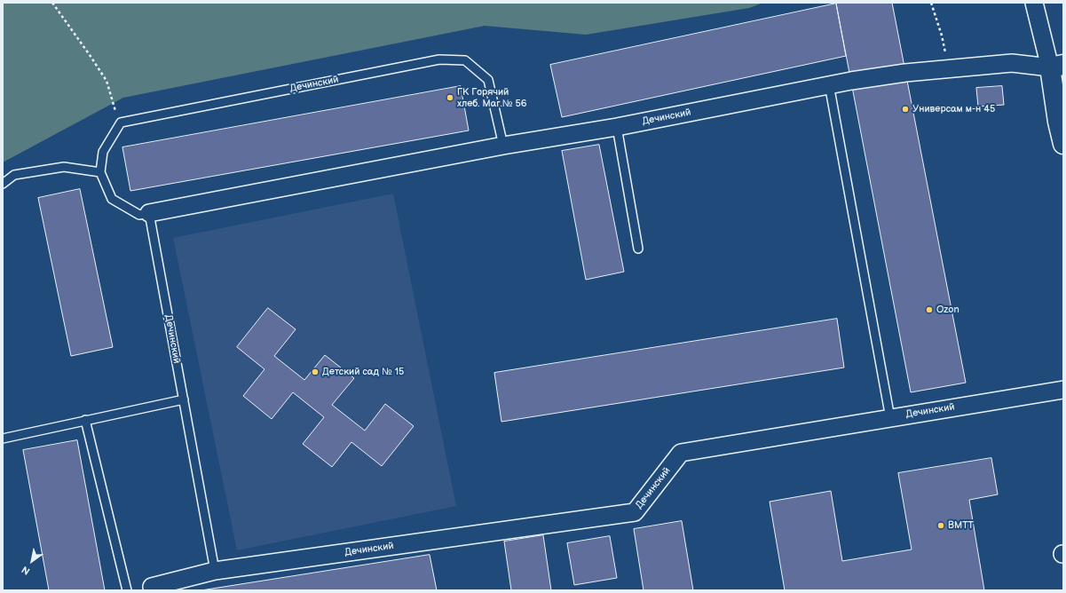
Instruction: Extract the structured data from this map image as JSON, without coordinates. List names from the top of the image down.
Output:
{
  "streets": {
    "street": ["Дечинский"]
  },
  "places": [
    "ГК Горячий хлеб. Маг.№ 56",
    "Универсам м-н 45",
    "Ozon",
    "Детский сад № 15",
    "ВМТТ"
  ],
  "north": "bottom left"
}
